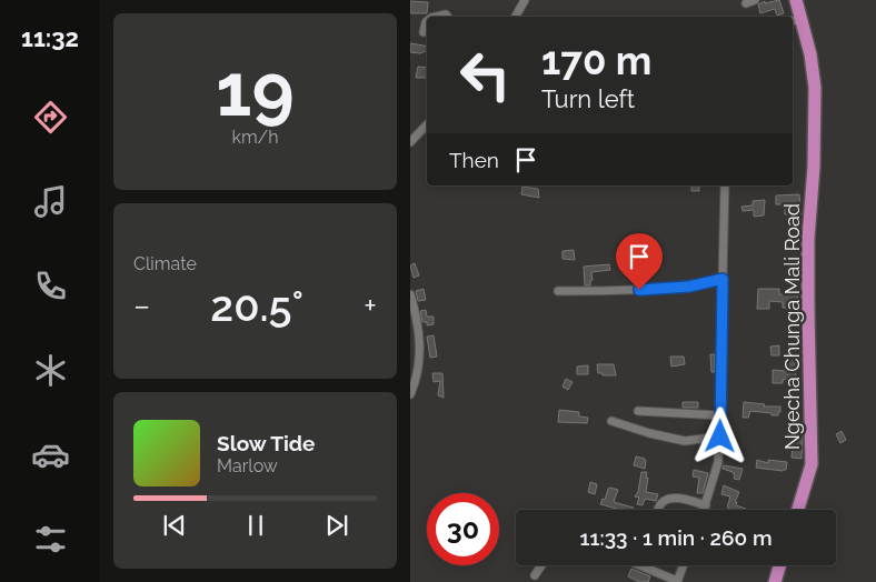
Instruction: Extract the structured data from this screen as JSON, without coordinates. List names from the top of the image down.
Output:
{
  "streets": {
    "main road": ["Ngecha Chunga Mali Road"]
  },
  "page": {
    "tabs": "11:32",
    "tile": [
      ["19", "km/h"],
      "Climate"
    ],
    "turn": ["170 m", "Turn left"],
    "then": "Then",
    "heat": ["−", "20.5°", "+"],
    "song": ["Slow Tide", "Marlow"],
    "limit": "30",
    "trip": "11:33 · 1 min · 260 m"
  }
}
